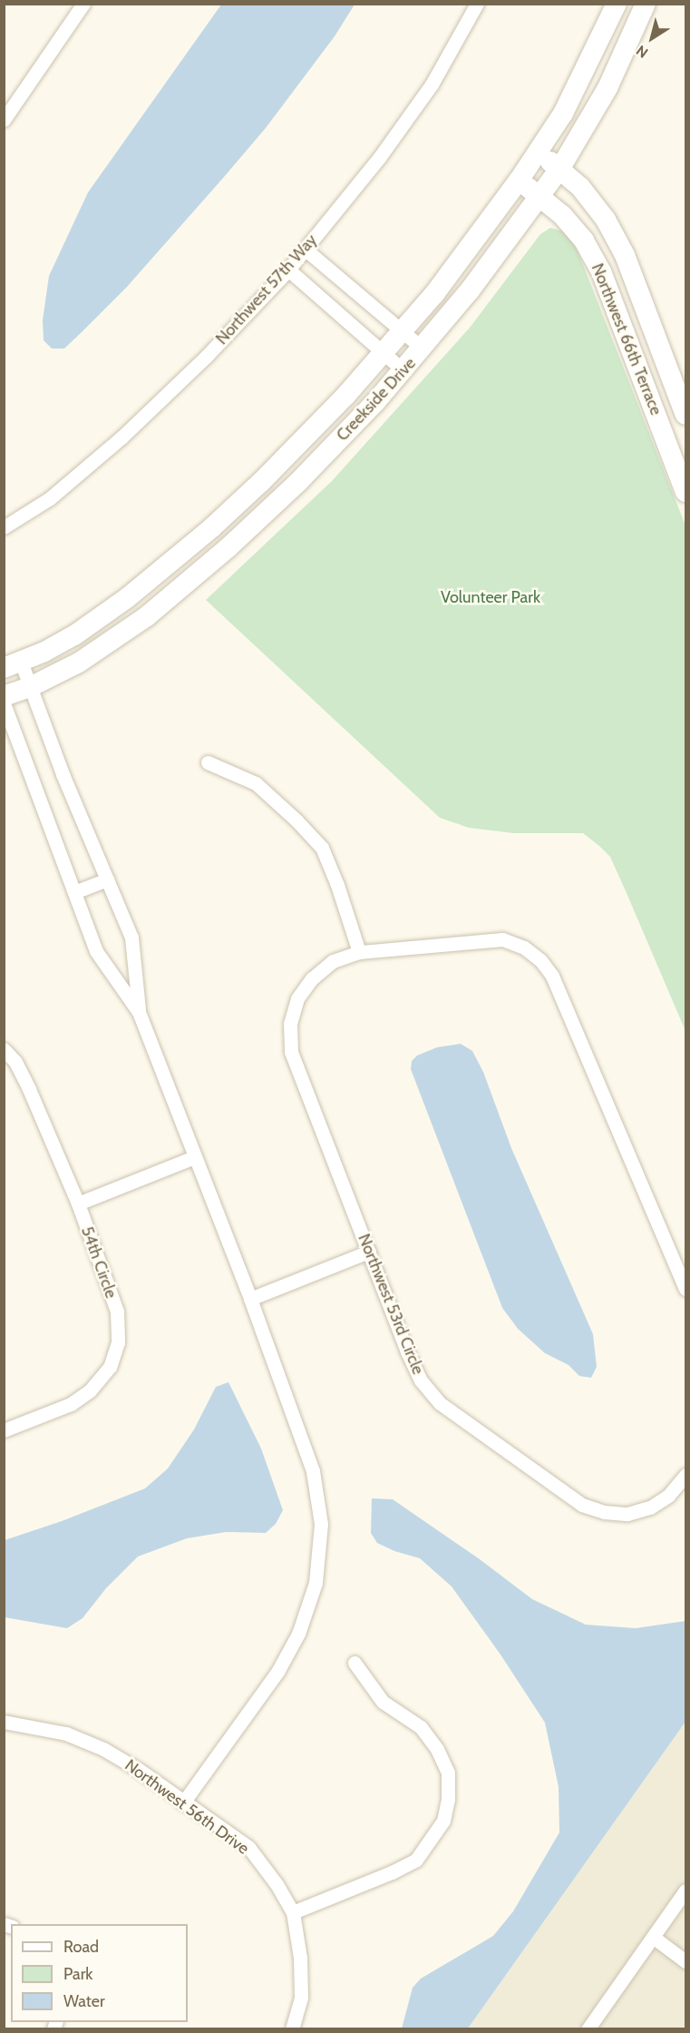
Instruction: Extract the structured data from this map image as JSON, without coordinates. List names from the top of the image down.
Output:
{
  "streets": {
    "street": [
      "Northwest 57th Way",
      "Northwest 66th Terrace",
      "Creekside Drive",
      "54th Circle",
      "Northwest 53rd Circle",
      "Northwest 56th Drive"
    ]
  },
  "crossings": [
    ["Northwest 66th Terrace", "Creekside Drive"]
  ],
  "parks": ["Volunteer Park"],
  "legend": ["Road", "Park", "Water"],
  "north": "bottom left"
}
